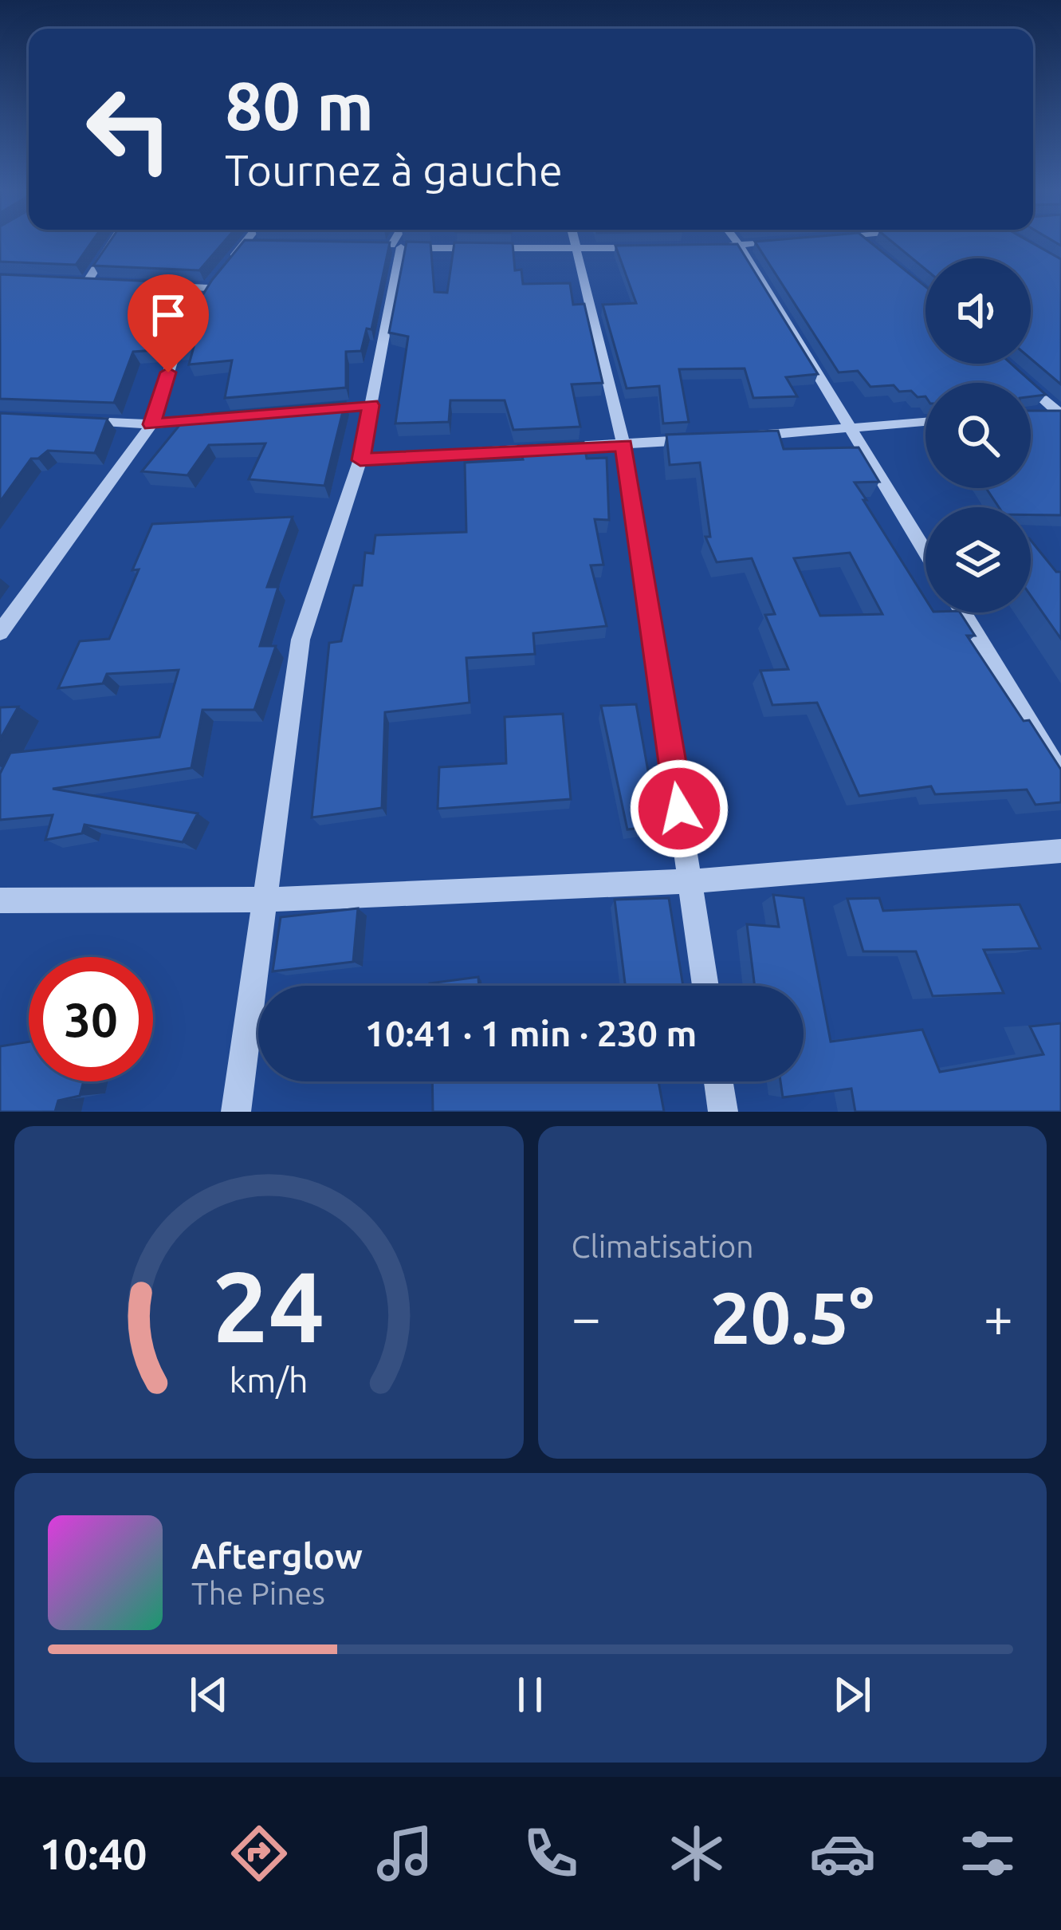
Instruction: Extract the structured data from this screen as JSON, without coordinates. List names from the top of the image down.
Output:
{
  "page": {
    "turn": ["80 m", "Tournez à gauche"],
    "limit": "30",
    "trip": "10:41 · 1 min · 230 m",
    "tile": "Climatisation",
    "heat": ["−", "20.5°", "+"],
    "song": ["Afterglow", "The Pines"],
    "tabs": "10:40",
    "gauge": ["24", "km/h"]
  }
}
